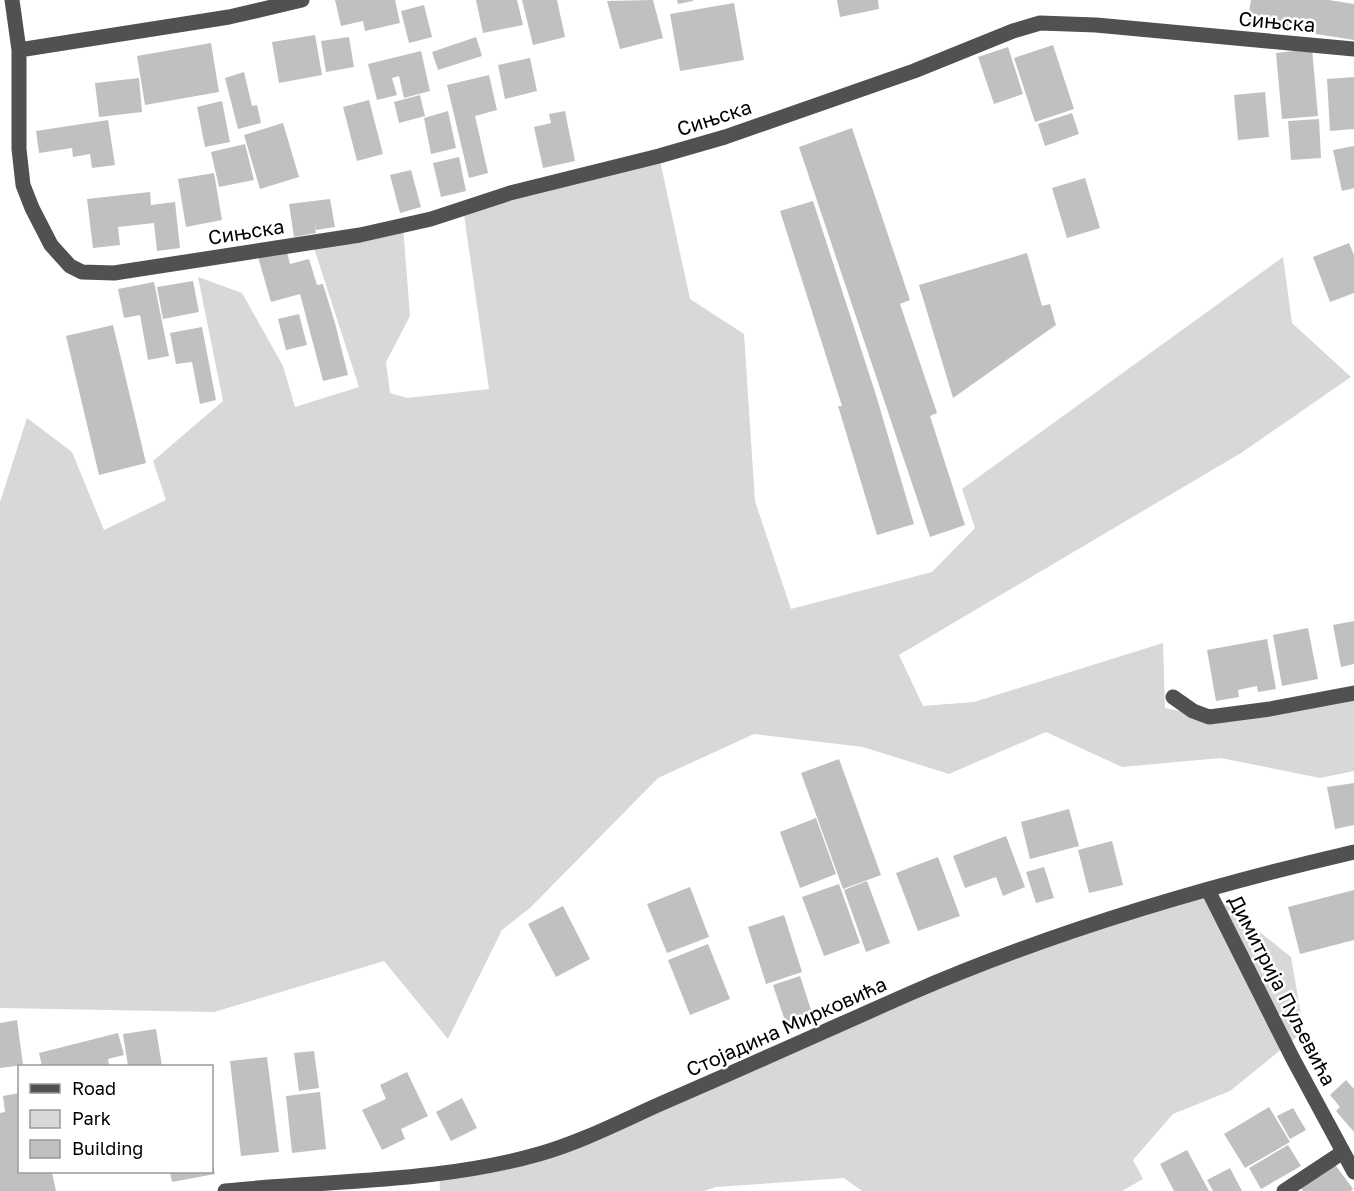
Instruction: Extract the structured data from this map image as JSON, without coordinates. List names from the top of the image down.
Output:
{
  "streets": {
    "street": ["Сињска", "Димитрија Пуљевића", "Стојадина Мирковића"]
  },
  "crossings": [
    ["Димитрија Пуљевића", "Стојадина Мирковића"]
  ],
  "legend": ["Road", "Park", "Building"]
}
